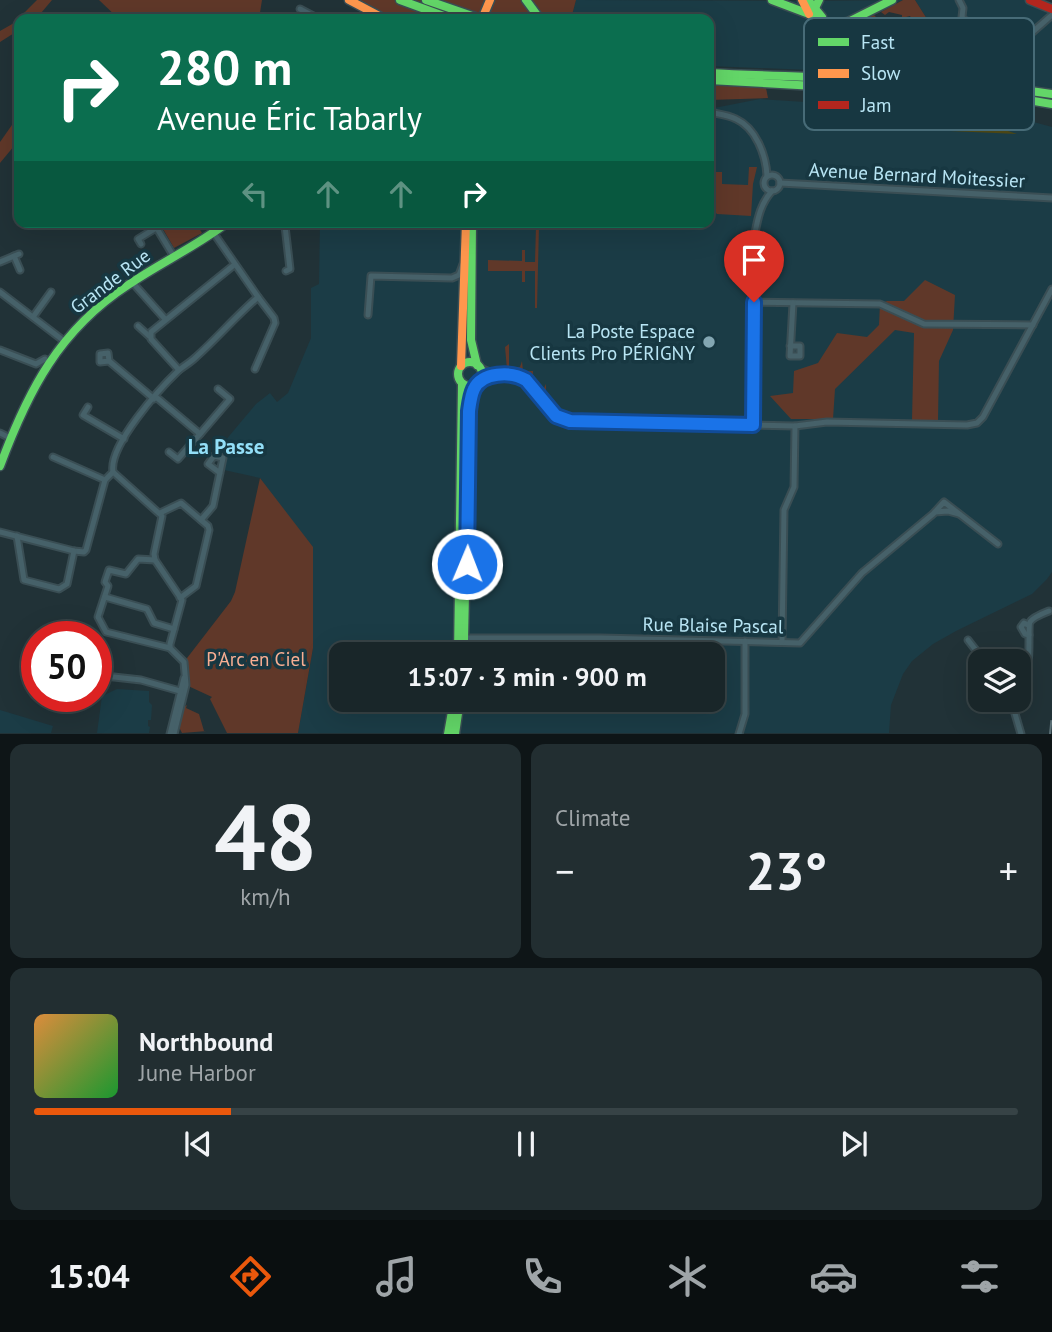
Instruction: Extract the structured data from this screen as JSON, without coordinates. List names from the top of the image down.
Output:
{
  "streets": {
    "main road": ["Grande Rue"],
    "street": ["Avenue Bernard Moitessier", "Rue Blaise Pascal"]
  },
  "districts": ["La Passe"],
  "parks": ["P'Arc en Ciel"],
  "places": ["La Poste Espace Clients Pro PÉRIGNY"],
  "legend": ["Fast", "Slow", "Jam"],
  "page": {
    "turn": ["280 m", "Avenue Éric Tabarly"],
    "limit": "50",
    "trip": "15:07 · 3 min · 900 m",
    "tile": [
      ["48", "km/h"],
      "Climate"
    ],
    "heat": ["−", "23°", "+"],
    "song": ["Northbound", "June Harbor"],
    "tabs": "15:04"
  }
}
